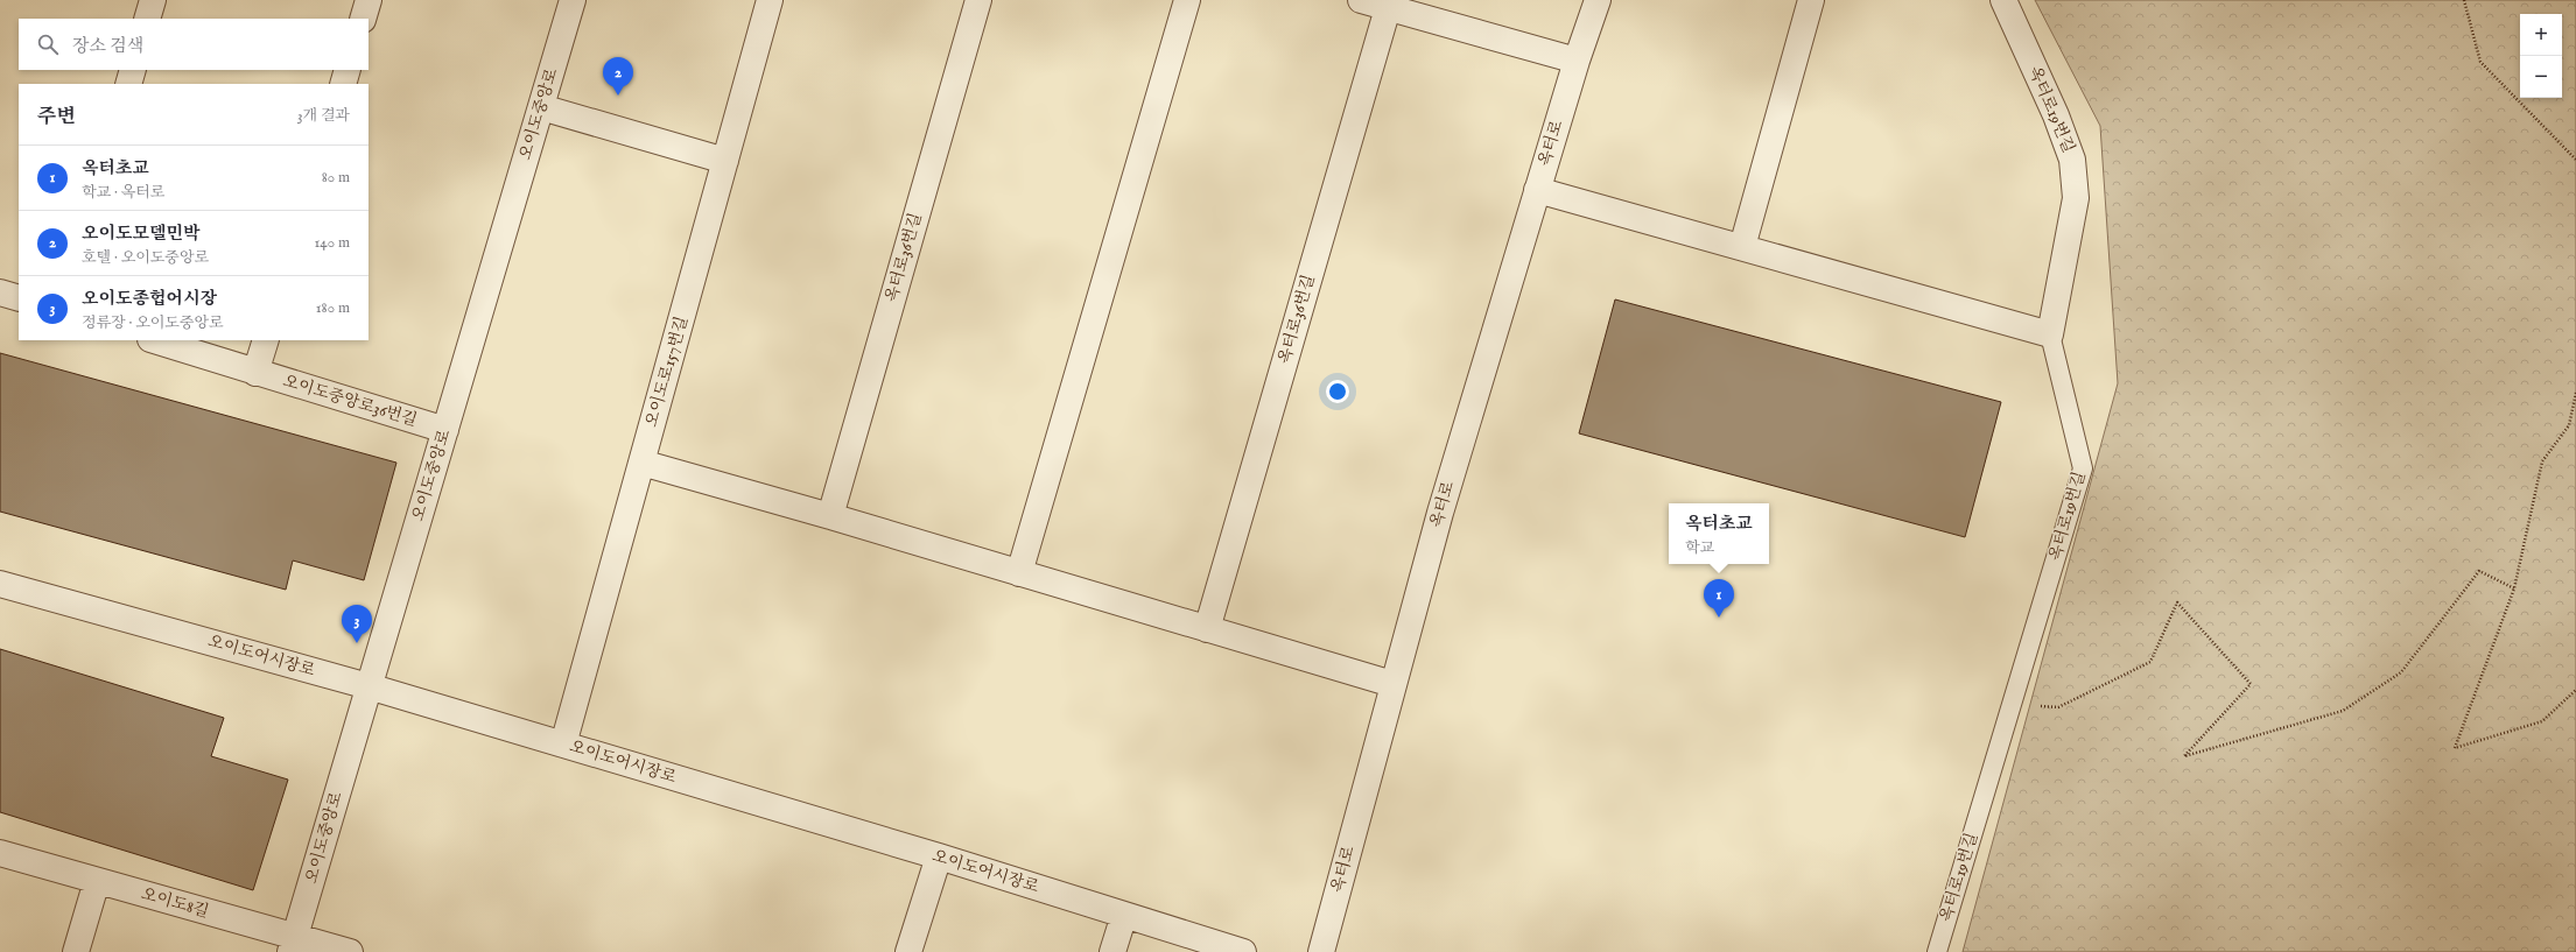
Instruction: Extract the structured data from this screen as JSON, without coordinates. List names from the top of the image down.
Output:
{
  "streets": {
    "street": [
      "옥터로19번길",
      "오이도중앙로",
      "옥터로",
      "옥터로36번길",
      "오이도로157번길",
      "오이도중앙로36번길",
      "오이도어시장로",
      "오이도8길"
    ]
  },
  "crossings": [
    ["오이도중앙로", "오이도중앙로36번길"],
    ["오이도중앙로", "오이도어시장로"],
    ["오이도중앙로", "오이도8길"],
    ["오이도로157번길", "오이도어시장로"]
  ],
  "page": {
    "map_buttons": ["+", "−"],
    "search": "장소 검색",
    "pins": ["2", "1", "3"],
    "heading": ["주변", "3개 결과"],
    "list": [
      {
        "mark": "1",
        "name": "옥터초교",
        "note": "학교 · 옥터로",
        "value": "80 m"
      },
      {
        "mark": "2",
        "name": "오이도모델민박",
        "note": "호텔 · 오이도중앙로",
        "value": "140 m"
      },
      {
        "mark": "3",
        "name": "오이도종헙어시장",
        "note": "정류장 · 오이도중앙로",
        "value": "180 m"
      }
    ],
    "popup": ["옥터초교", "학교"]
  }
}
